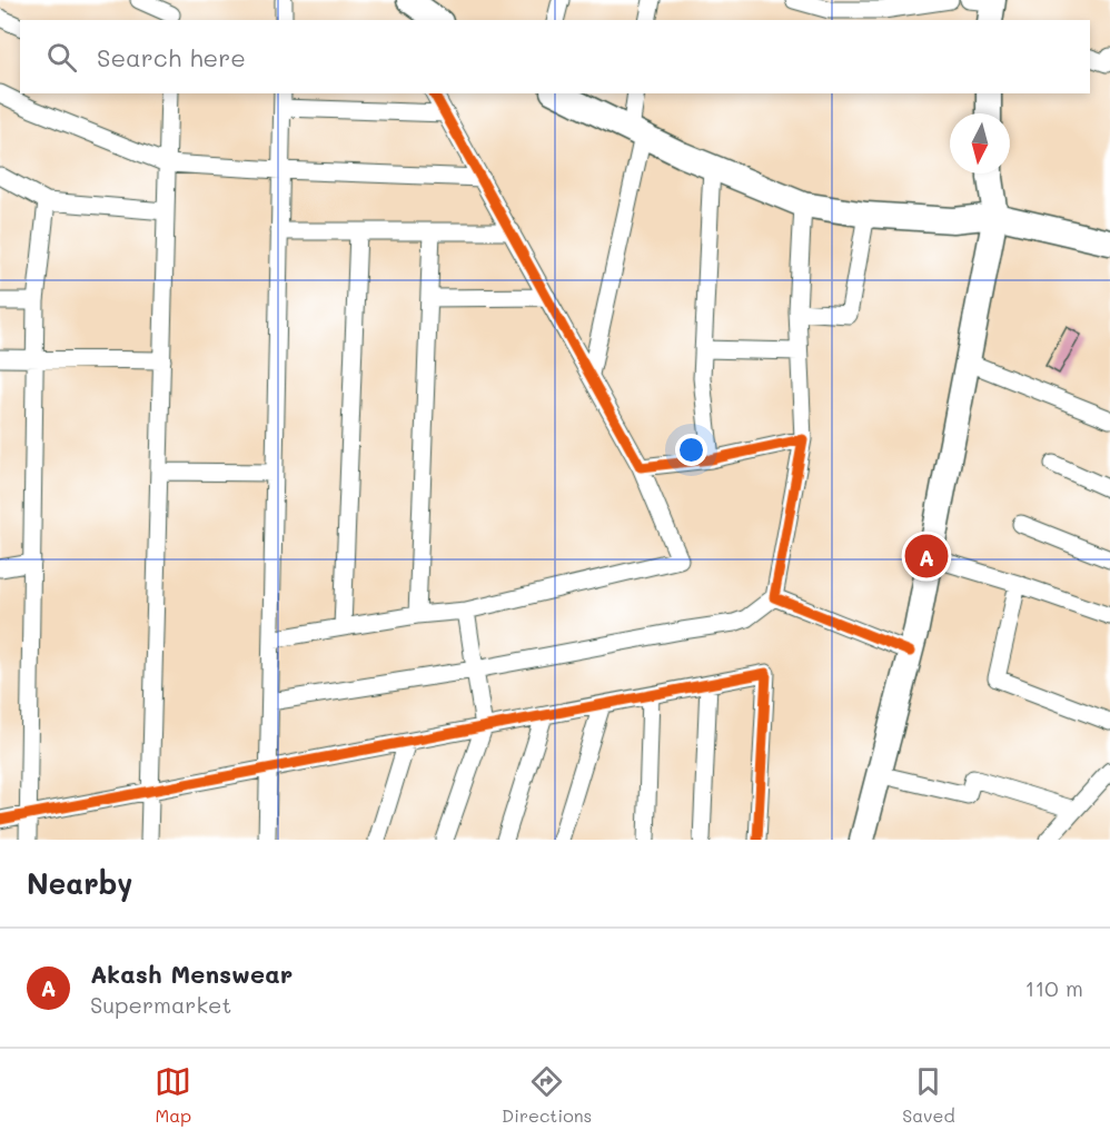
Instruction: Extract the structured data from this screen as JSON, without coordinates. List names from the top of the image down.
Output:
{
  "north": "bottom",
  "page": {
    "search": "Search here",
    "pins": "A",
    "heading": "Nearby",
    "list": [
      {
        "mark": "A",
        "name": "Akash Menswear",
        "note": "Supermarket",
        "value": "110 m"
      }
    ],
    "nav": ["Map", "Directions", "Saved"]
  }
}
